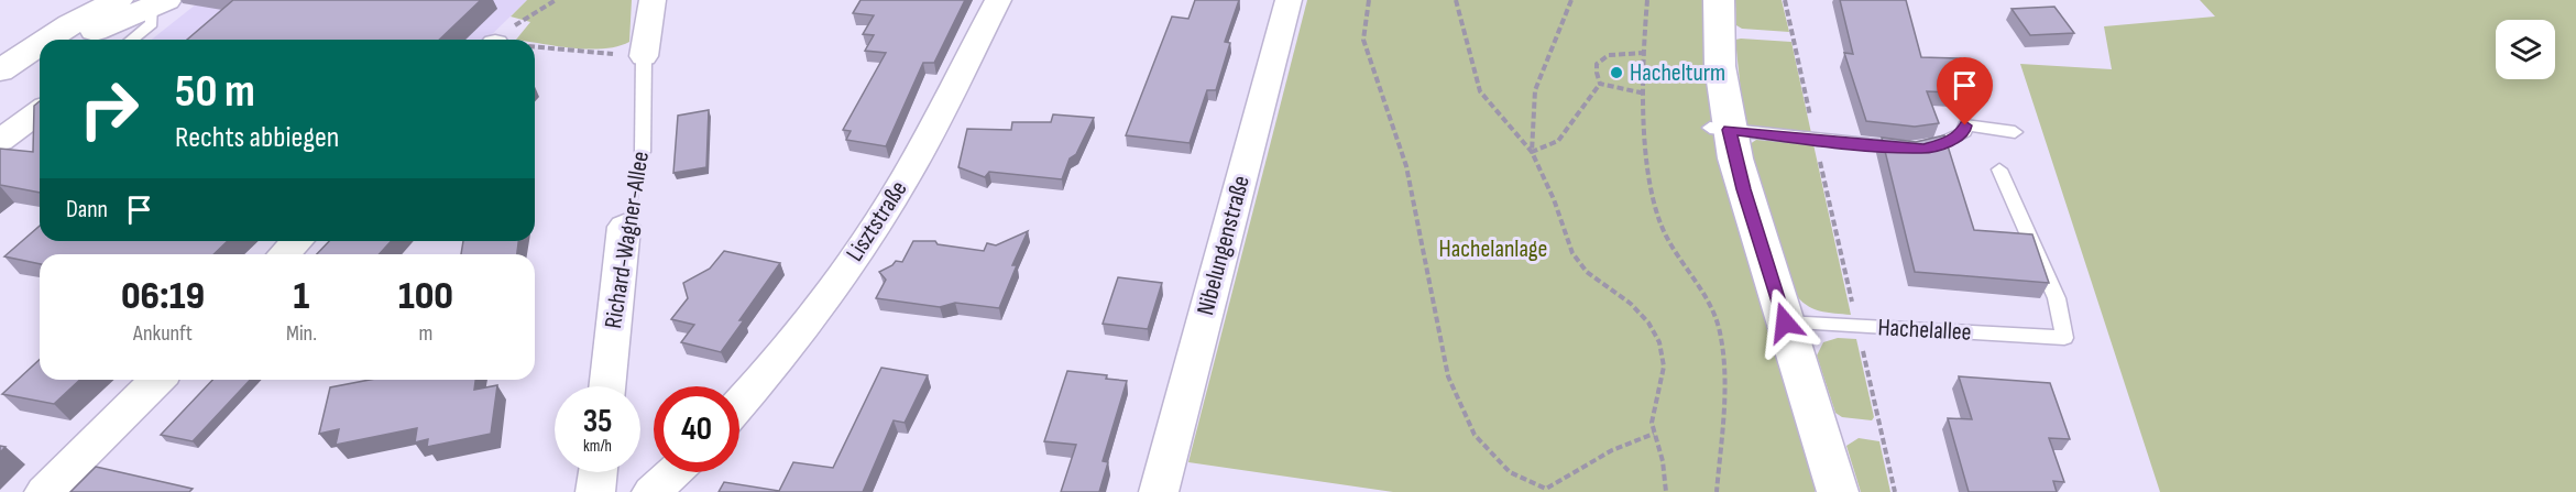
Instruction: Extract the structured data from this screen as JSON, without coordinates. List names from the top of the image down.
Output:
{
  "streets": {
    "street": ["Lisztstraße", "Richard-Wagner-Allee", "Nibelungenstraße"],
    "lane": ["Hachelallee"]
  },
  "parks": ["Hachelanlage"],
  "places": ["Hachelturm"],
  "page": {
    "turn": ["50 m", "Rechts abbiegen"],
    "then": "Dann",
    "eta": [
      "06:19",
      "Ankunft",
      "1",
      "Min.",
      "100",
      "m"
    ],
    "speed": "35 km/h",
    "limit": "40"
  }
}
